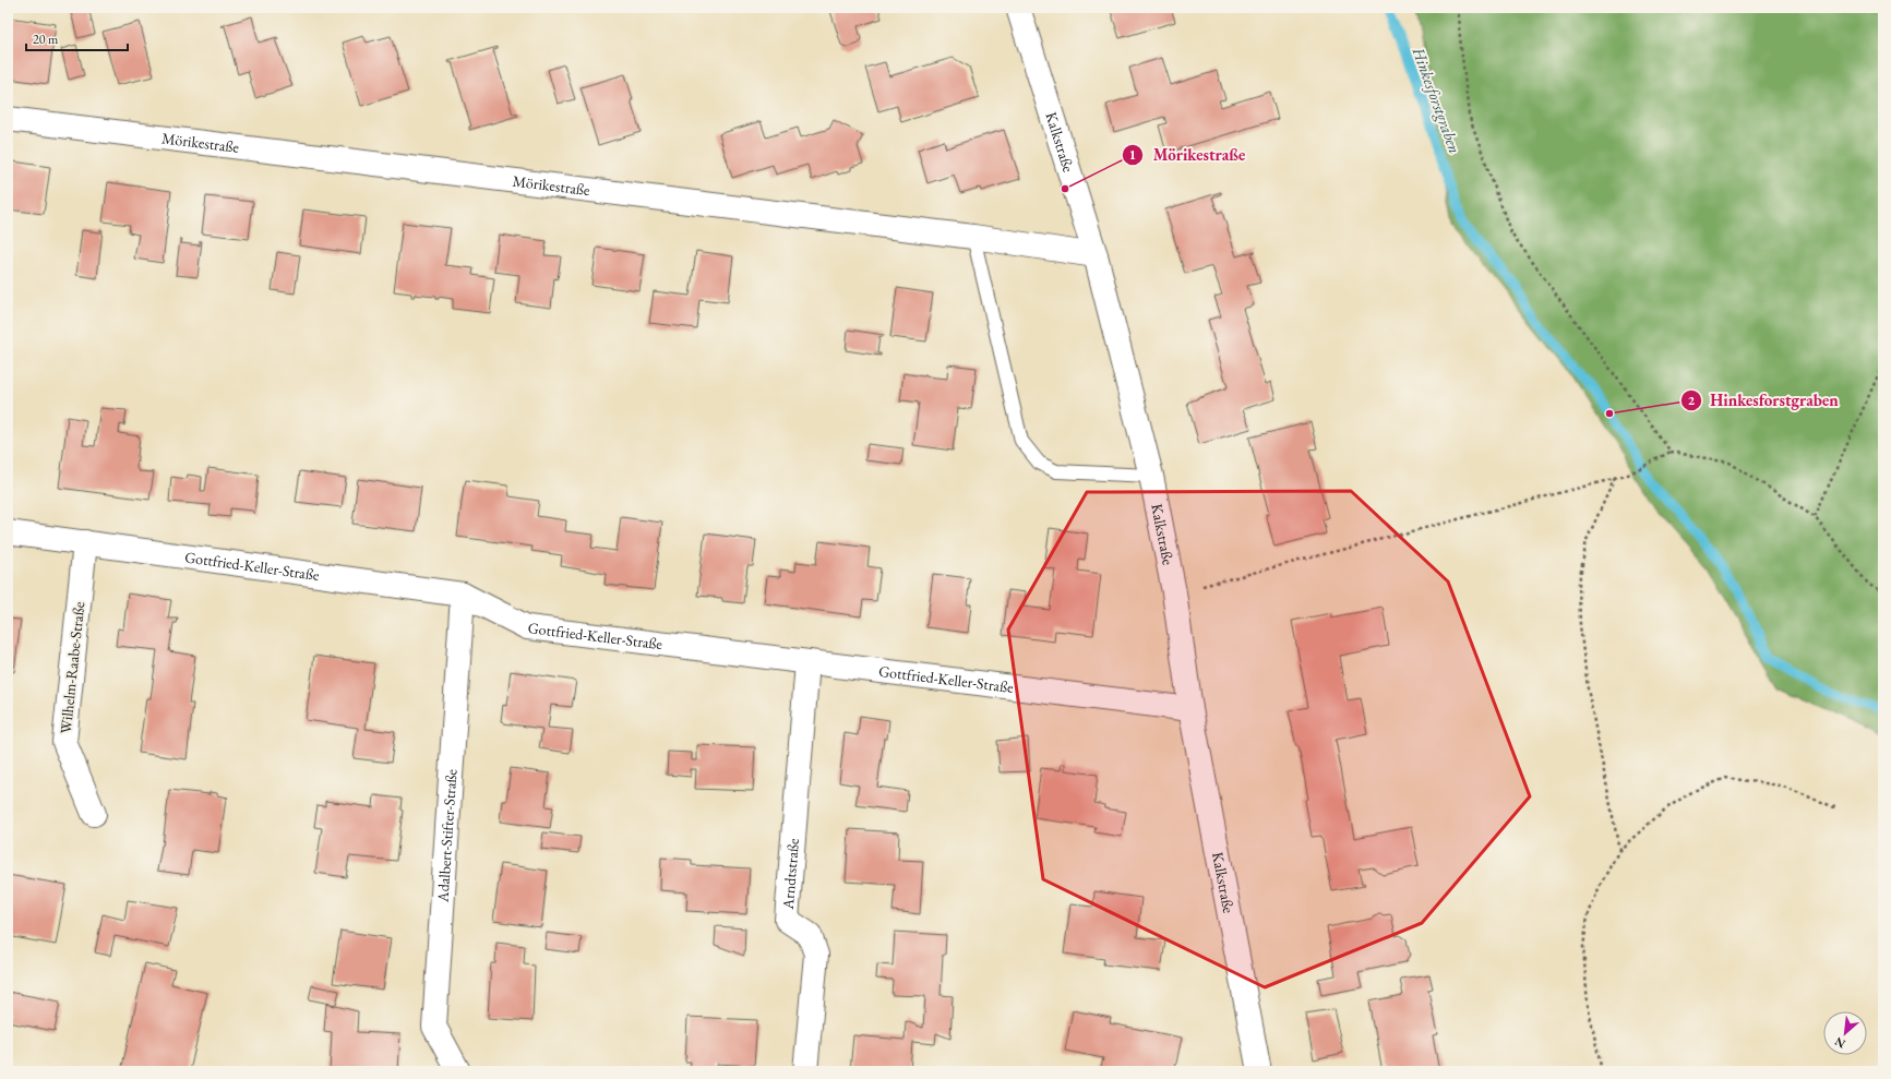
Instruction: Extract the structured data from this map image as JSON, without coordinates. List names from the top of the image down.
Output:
{
  "streets": {
    "street": [
      "Kalkstraße",
      "Mörikestraße",
      "Gottfried-Keller-Straße",
      "Wilhelm-Raabe-Straße",
      "Adalbert-Stifter-Straße",
      "Arndtstraße"
    ]
  },
  "crossings": [
    ["Kalkstraße", "Mörikestraße"],
    ["Kalkstraße", "Gottfried-Keller-Straße"],
    ["Gottfried-Keller-Straße", "Wilhelm-Raabe-Straße"],
    ["Gottfried-Keller-Straße", "Adalbert-Stifter-Straße"],
    ["Gottfried-Keller-Straße", "Arndtstraße"]
  ],
  "water": ["Hinkesforstgraben"],
  "places": ["Mörikestraße", "Hinkesforstgraben"],
  "scale_bar": "20 m",
  "north": "bottom left"
}
